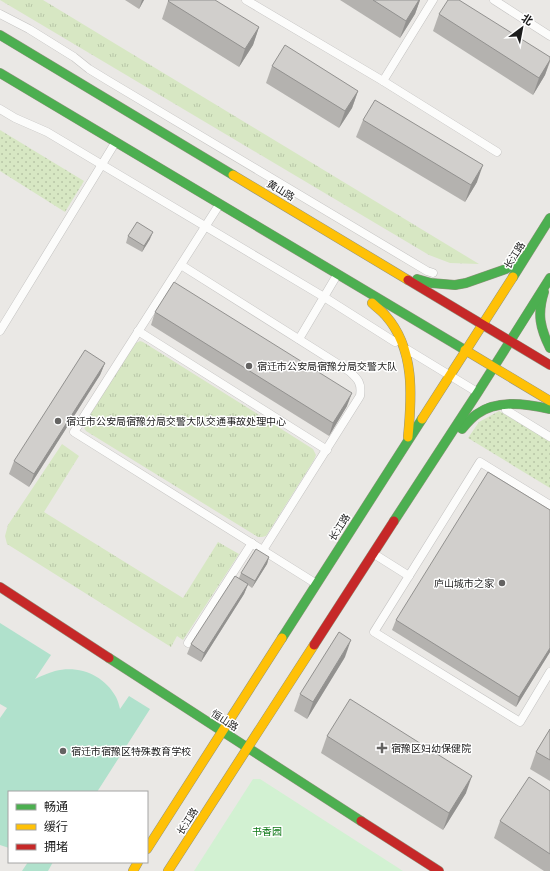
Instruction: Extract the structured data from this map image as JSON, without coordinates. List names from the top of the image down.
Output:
{
  "streets": {
    "street": ["黄山路", "长江路", "恒山路"]
  },
  "crossings": [
    ["黄山路", "长江路"],
    ["长江路", "恒山路"]
  ],
  "parks": ["书香园"],
  "places": {
    "other": [
      "宿迁市公安局宿豫分局交警大队",
      "宿迁市公安局宿豫分局交警大队交通事故处理中心",
      "庐山城市之家",
      "宿迁市宿豫区特殊教育学校"
    ],
    "health": ["宿豫区妇幼保健院"]
  },
  "legend": ["畅通", "缓行", "拥堵"],
  "north": "top right"
}
